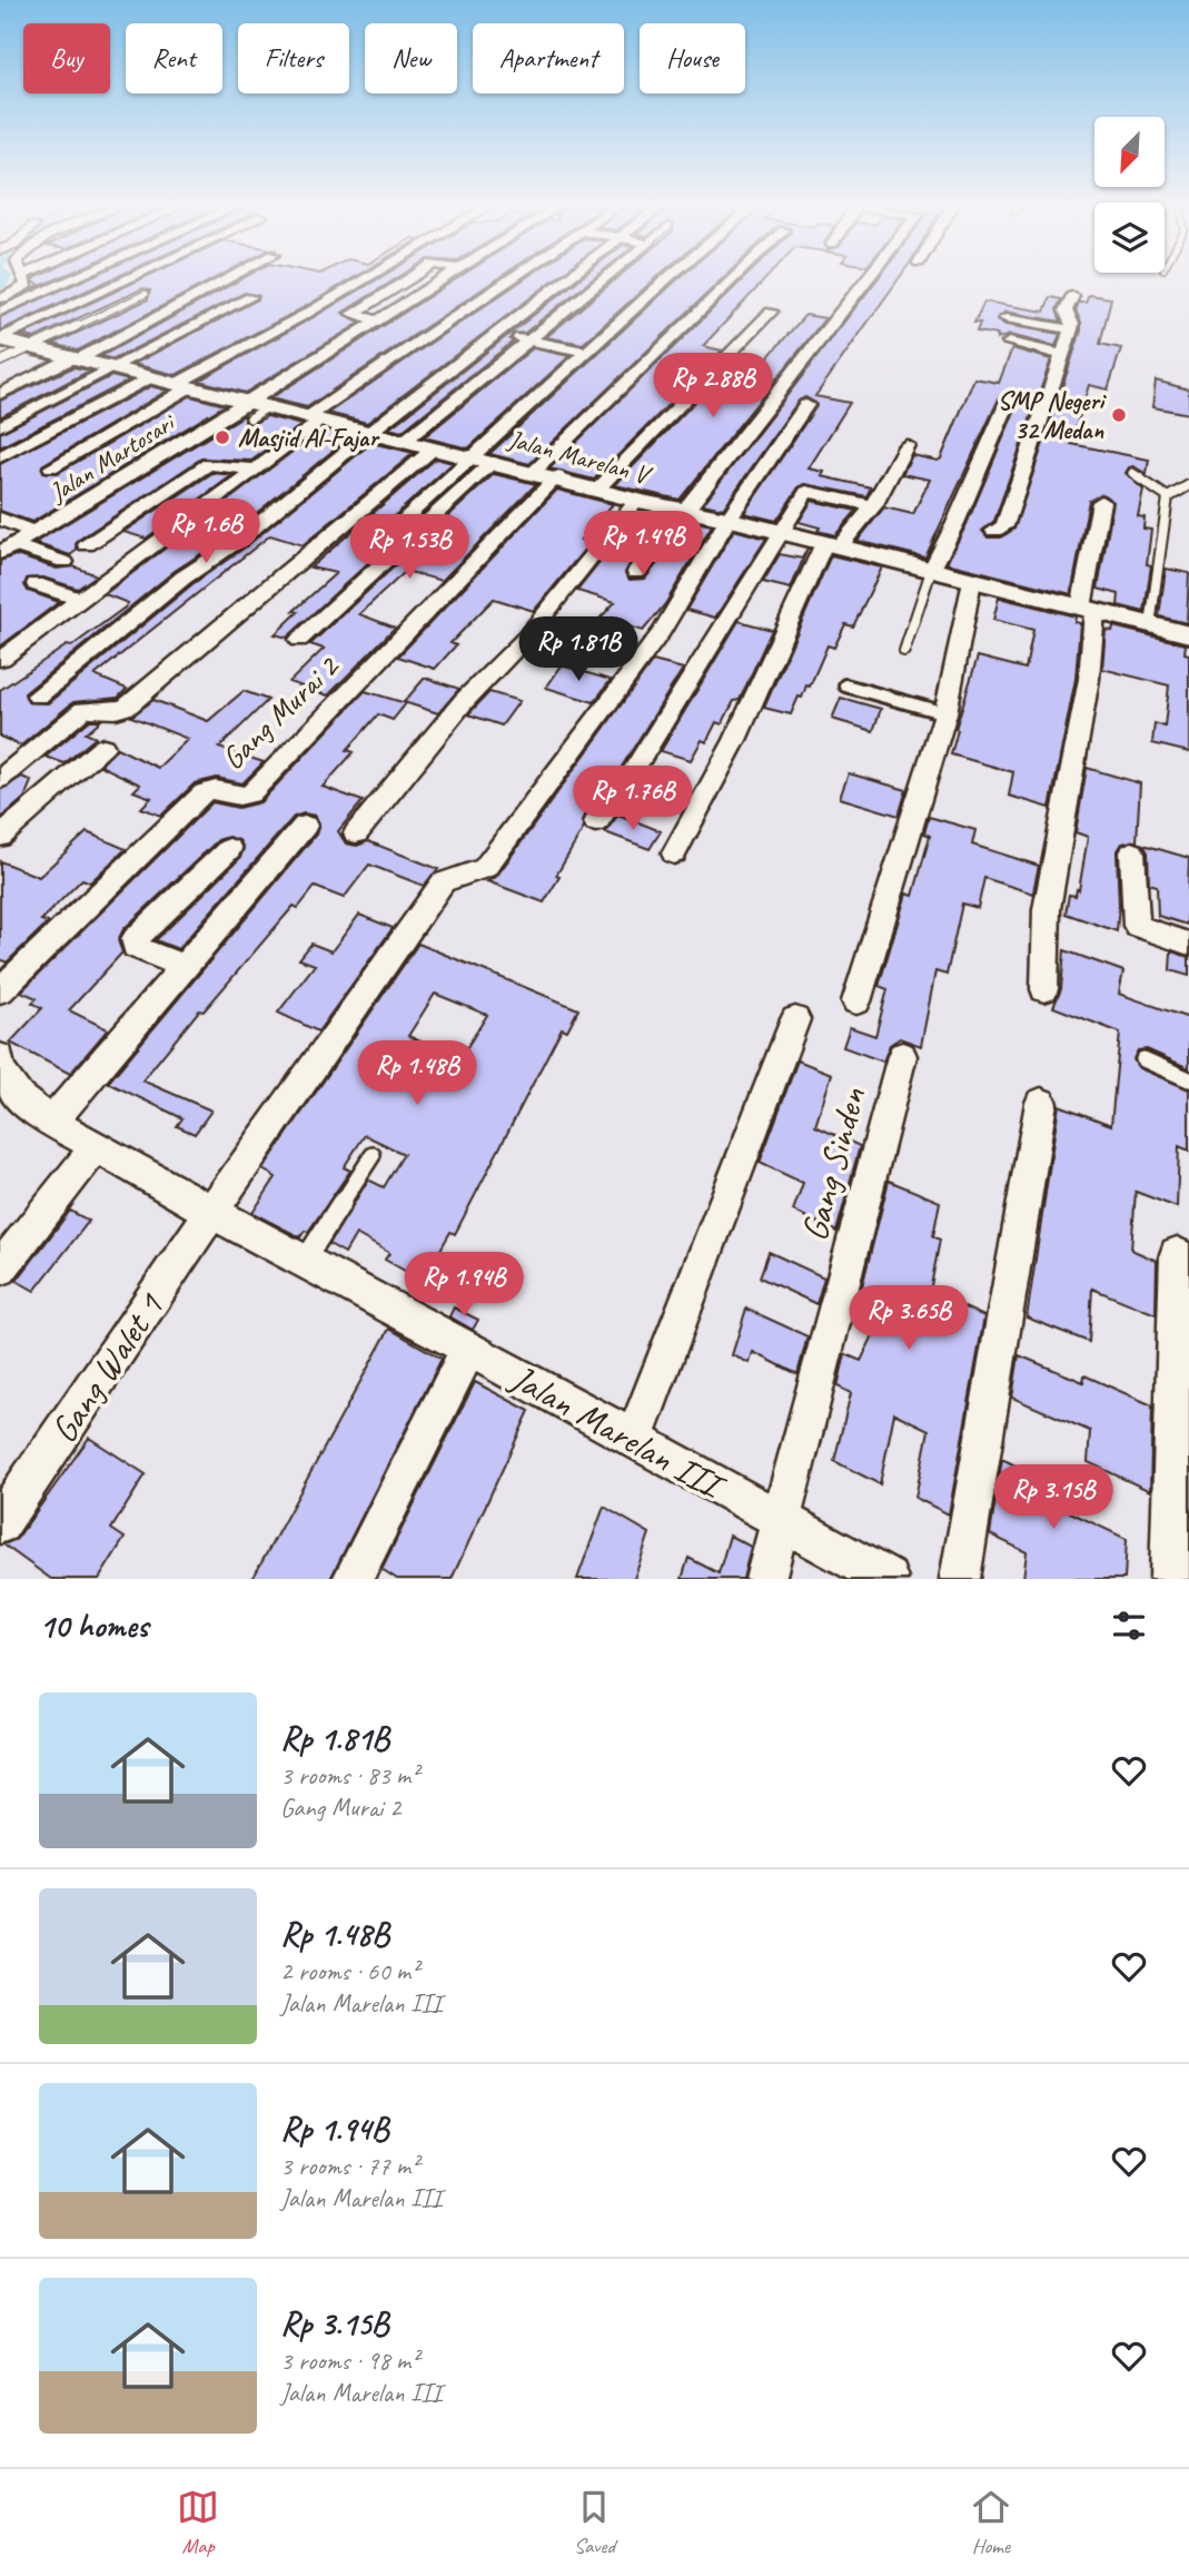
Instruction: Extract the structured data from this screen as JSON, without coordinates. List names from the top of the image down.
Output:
{
  "streets": {
    "street": [
      "Jalan Marelan V",
      "Jalan Martosari",
      "Gang Murai 2",
      "Gang Sinden",
      "Gang Walet 1",
      "Jalan Marelan III"
    ]
  },
  "crossings": [
    ["Jalan Marelan V", "Jalan Martosari"],
    ["Jalan Marelan V", "Gang Murai 2"],
    ["Jalan Marelan V", "Gang Walet 1"],
    ["Gang Sinden", "Jalan Marelan III"],
    ["Gang Walet 1", "Jalan Marelan III"]
  ],
  "places": ["SMP Negeri 32 Medan", "Masjid Al-Fajar"],
  "north": "bottom left",
  "page": {
    "chip": [
      "Buy",
      "Rent",
      "Filters",
      "New",
      "Apartment",
      "House"
    ],
    "price": [
      "Rp 2.88B",
      "Rp 1.6B",
      "Rp 1.49B",
      "Rp 1.53B",
      "Rp 1.81B",
      "Rp 1.76B",
      "Rp 1.48B",
      "Rp 1.94B",
      "Rp 3.65B",
      "Rp 3.15B"
    ],
    "heading": "10 homes",
    "list": [
      {
        "name": "Rp 1.81B",
        "note": "3 rooms · 83 m² · Gang Murai 2"
      },
      {
        "name": "Rp 1.48B",
        "note": "2 rooms · 60 m² · Jalan Marelan III"
      },
      {
        "name": "Rp 1.94B",
        "note": "3 rooms · 77 m² · Jalan Marelan III"
      },
      {
        "name": "Rp 3.15B",
        "note": "3 rooms · 98 m² · Jalan Marelan III"
      }
    ],
    "tabs": ["Map", "Saved", "Home"]
  }
}
